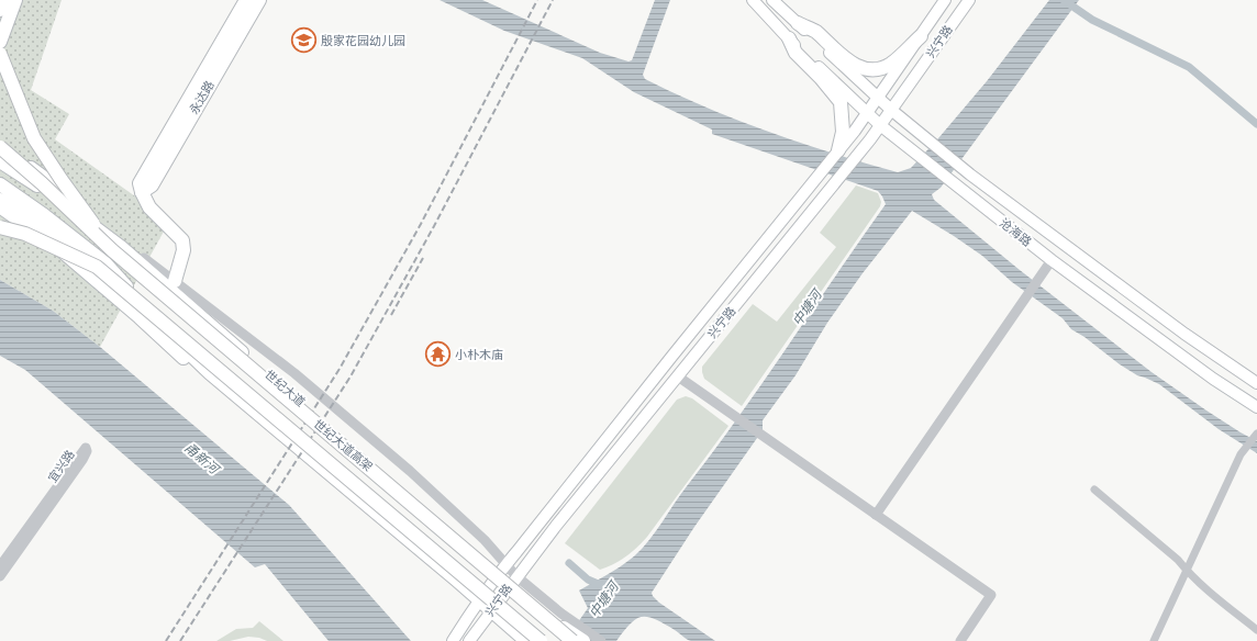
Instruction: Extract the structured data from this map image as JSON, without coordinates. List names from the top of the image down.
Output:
{
  "streets": {
    "main road": [
      "兴宁路",
      "永达路",
      "沧海路",
      "世纪大道",
      "世纪大道高架"
    ],
    "street": ["宜兴路"]
  },
  "crossings": [
    ["兴宁路", "沧海路"],
    ["兴宁路", "世纪大道"]
  ],
  "water": ["中塘河", "甬新河"],
  "places": {
    "school or university": ["殷家花园幼儿园"],
    "temple": ["小朴木庙"]
  }
}
